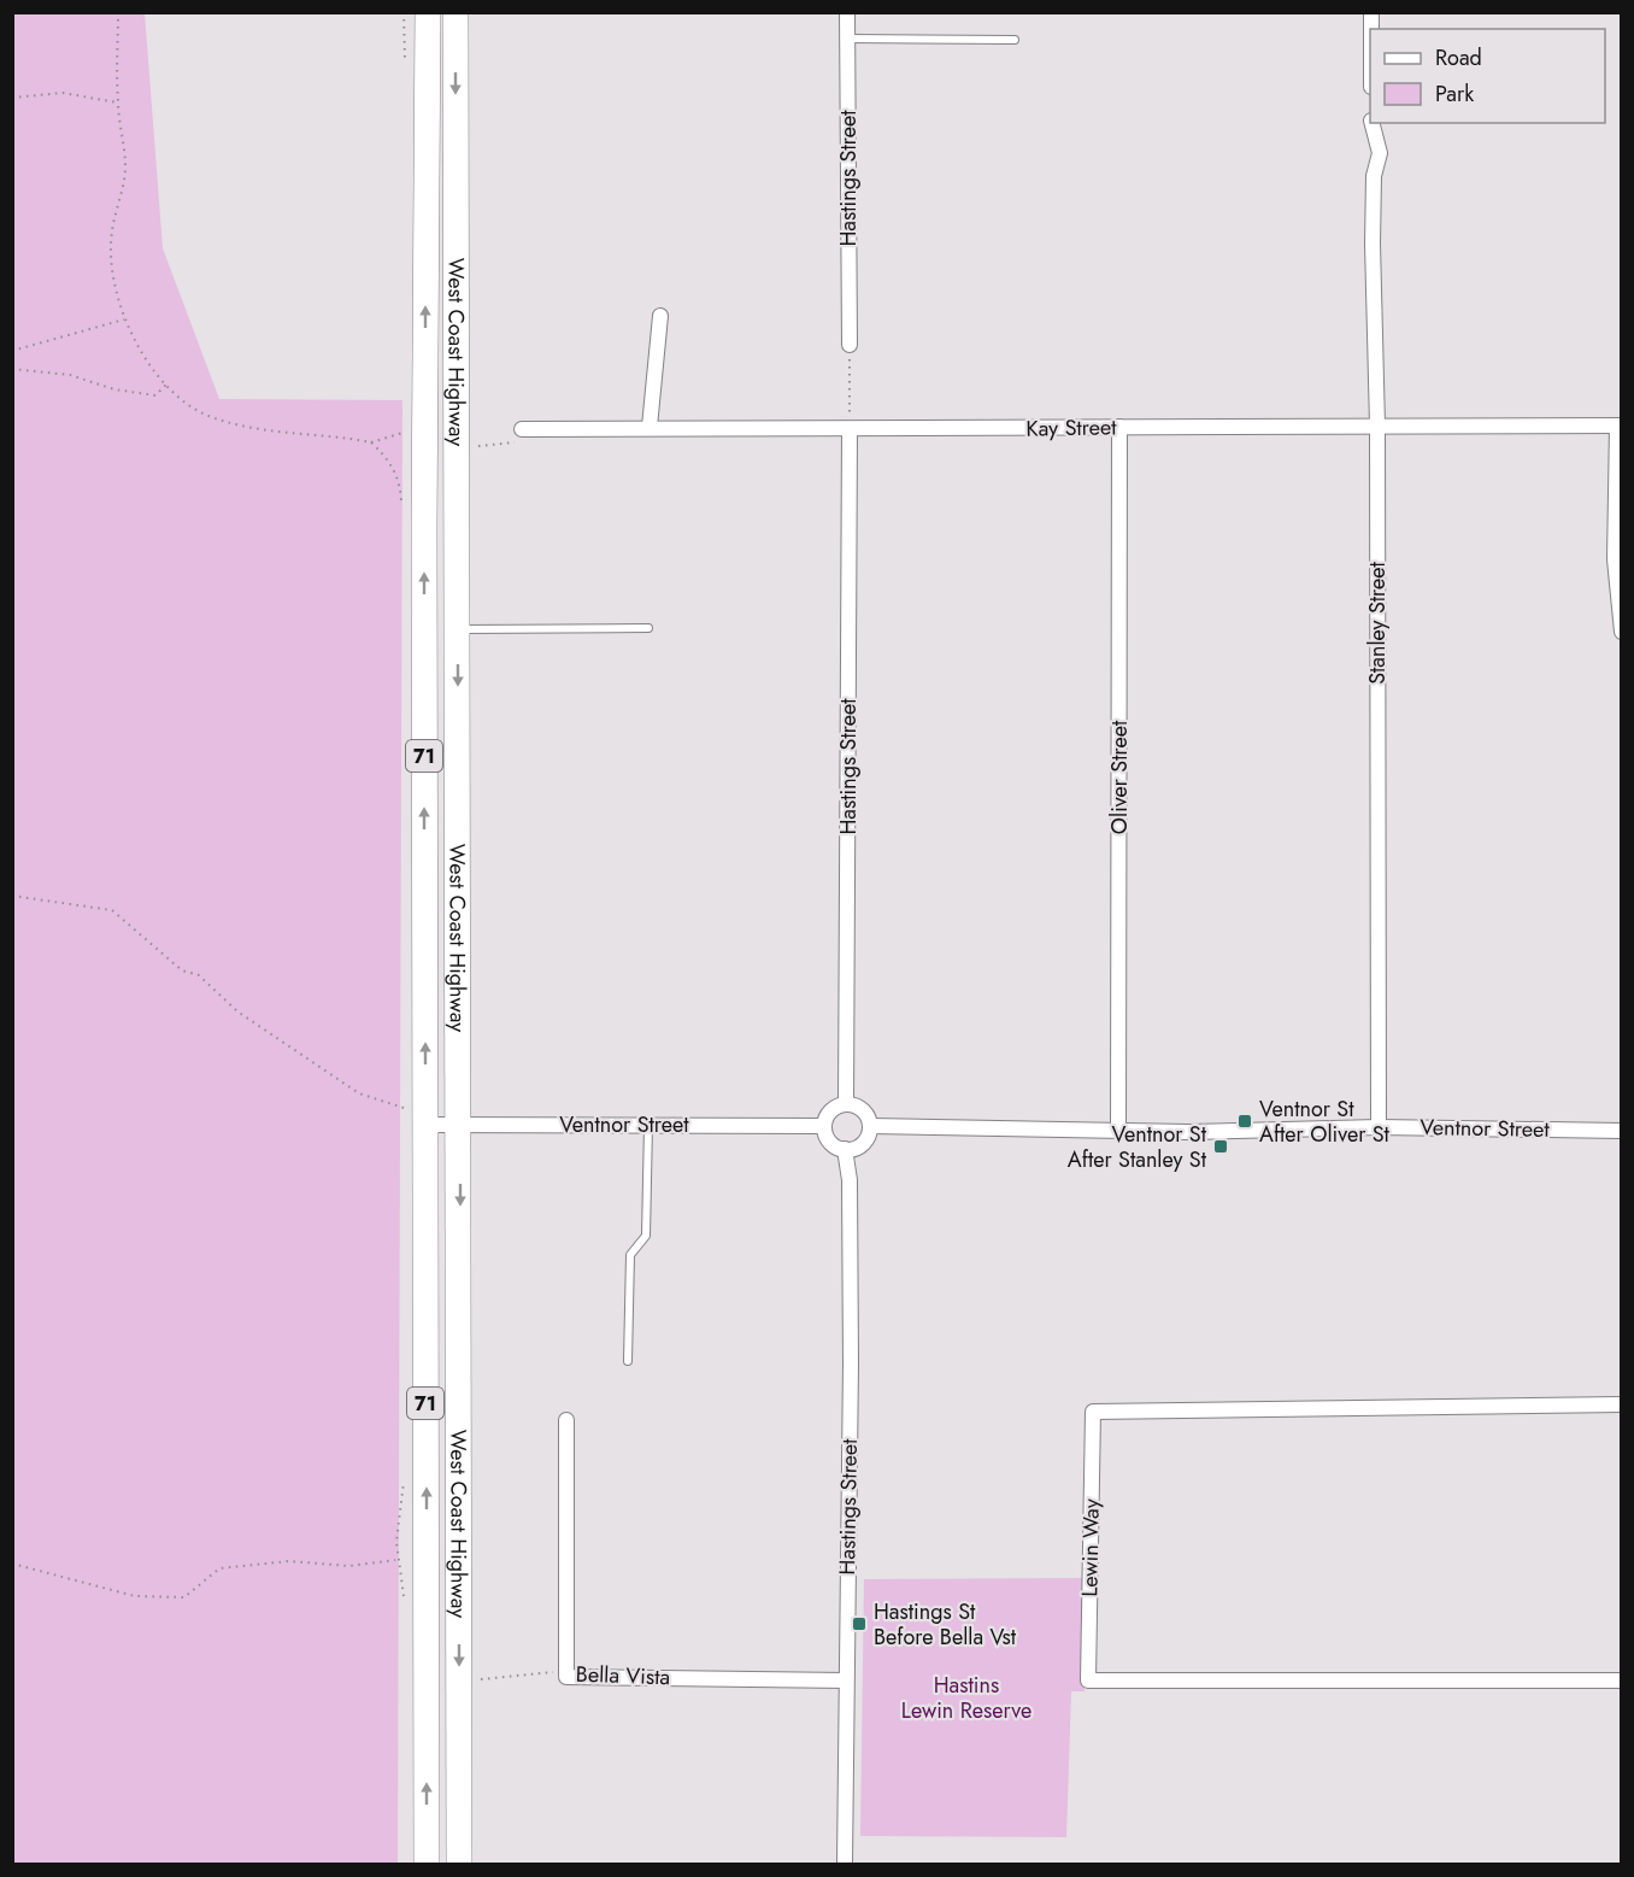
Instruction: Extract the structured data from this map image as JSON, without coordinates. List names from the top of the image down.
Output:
{
  "streets": {
    "highway": ["West Coast Highway", "71"],
    "street": [
      "Hastings Street",
      "Kay Street",
      "Stanley Street",
      "Oliver Street",
      "Ventnor Street",
      "Lewin Way",
      "Bella Vista"
    ]
  },
  "crossings": [
    ["Hastings Street", "Kay Street"],
    ["Hastings Street", "Ventnor Street"],
    ["Hastings Street", "Bella Vista"],
    ["West Coast Highway", "Ventnor Street"],
    ["Kay Street", "Stanley Street"],
    ["Kay Street", "Oliver Street"],
    ["Stanley Street", "Ventnor Street"],
    ["Oliver Street", "Ventnor Street"]
  ],
  "parks": ["Hastins Lewin Reserve"],
  "places": {
    "transit": ["Ventnor St After Oliver St", "Ventnor St After Stanley St", "Hastings St Before Bella Vst"]
  },
  "legend": ["Road", "Park"]
}
